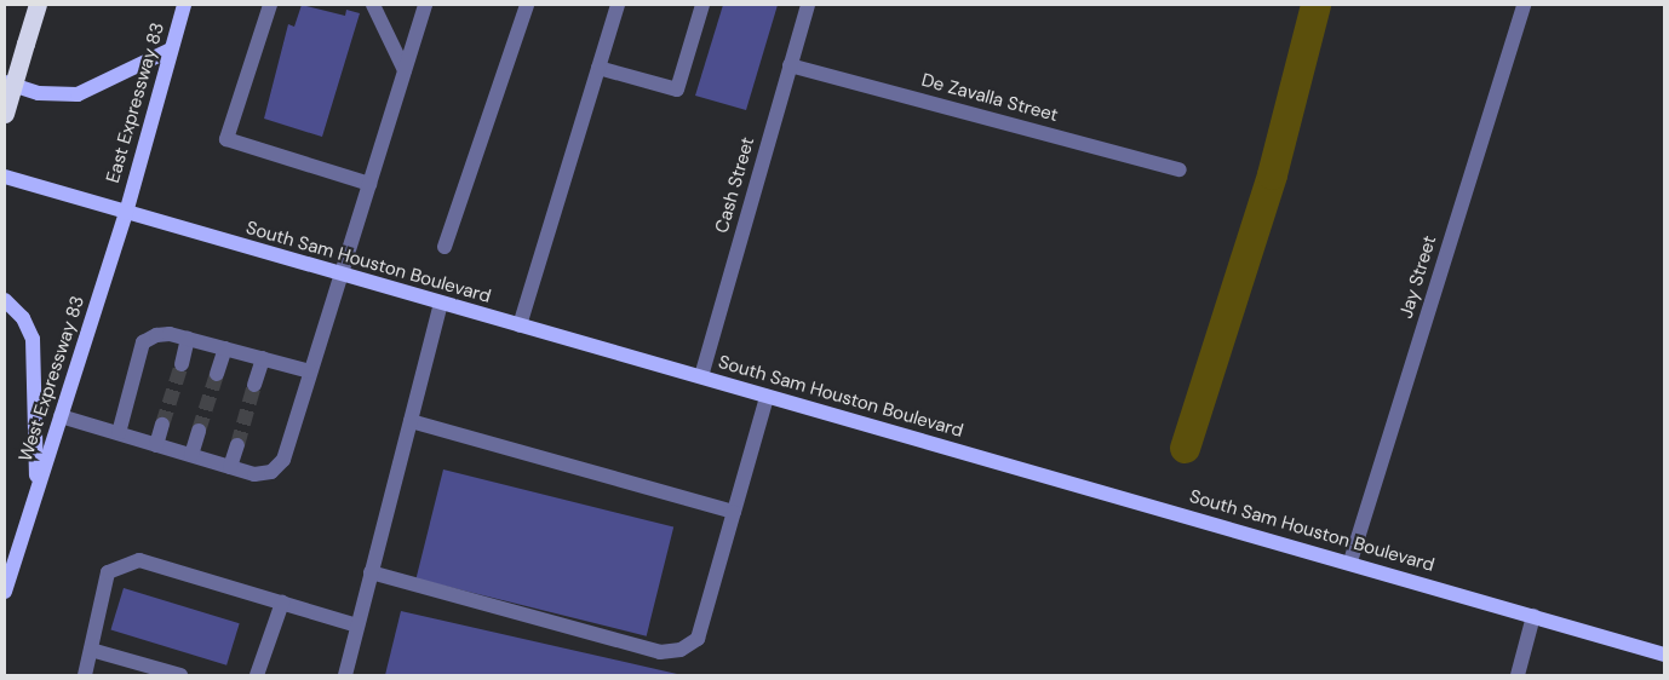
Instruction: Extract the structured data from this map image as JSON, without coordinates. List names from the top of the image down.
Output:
{
  "streets": {
    "main road": ["East Expressway 83", "South Sam Houston Boulevard", "West Expressway 83"],
    "street": ["De Zavalla Street", "Cash Street", "Jay Street"]
  },
  "crossings": [
    ["De Zavalla Street", "Cash Street"],
    ["East Expressway 83", "South Sam Houston Boulevard"],
    ["East Expressway 83", "West Expressway 83"],
    ["Cash Street", "South Sam Houston Boulevard"],
    ["South Sam Houston Boulevard", "Jay Street"],
    ["South Sam Houston Boulevard", "West Expressway 83"]
  ]
}
